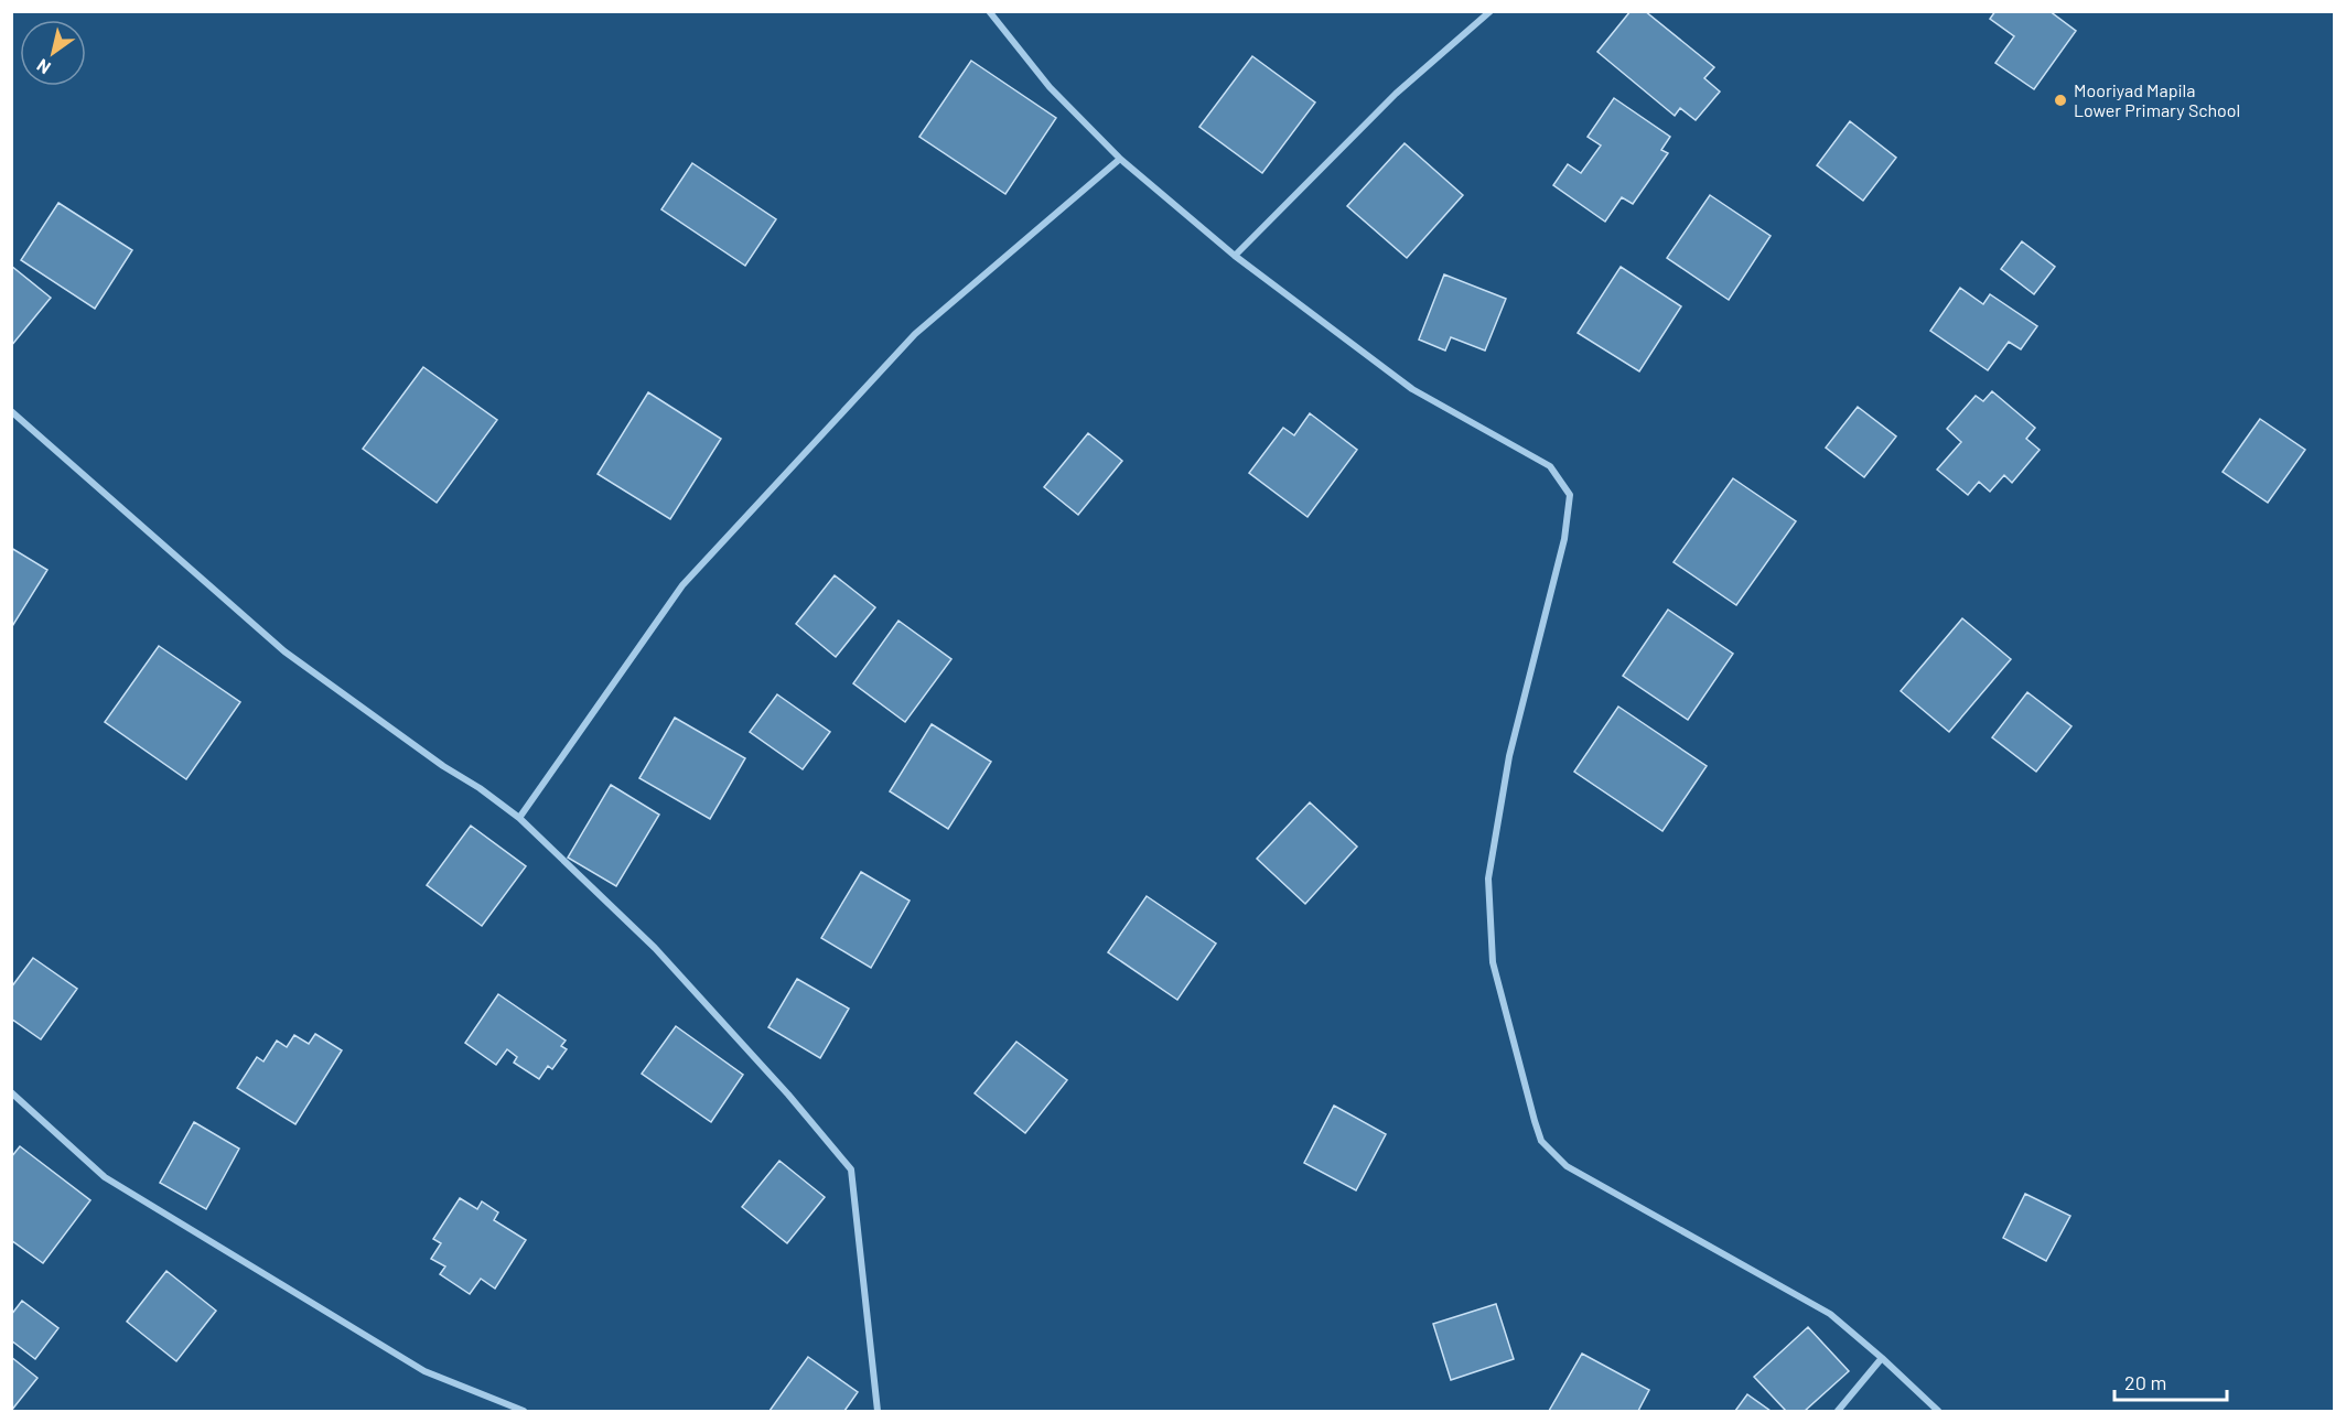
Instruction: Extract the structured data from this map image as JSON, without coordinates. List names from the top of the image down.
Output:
{
  "places": ["Mooriyad Mapila Lower Primary School"],
  "scale_bar": "20 m",
  "north": "bottom left"
}
